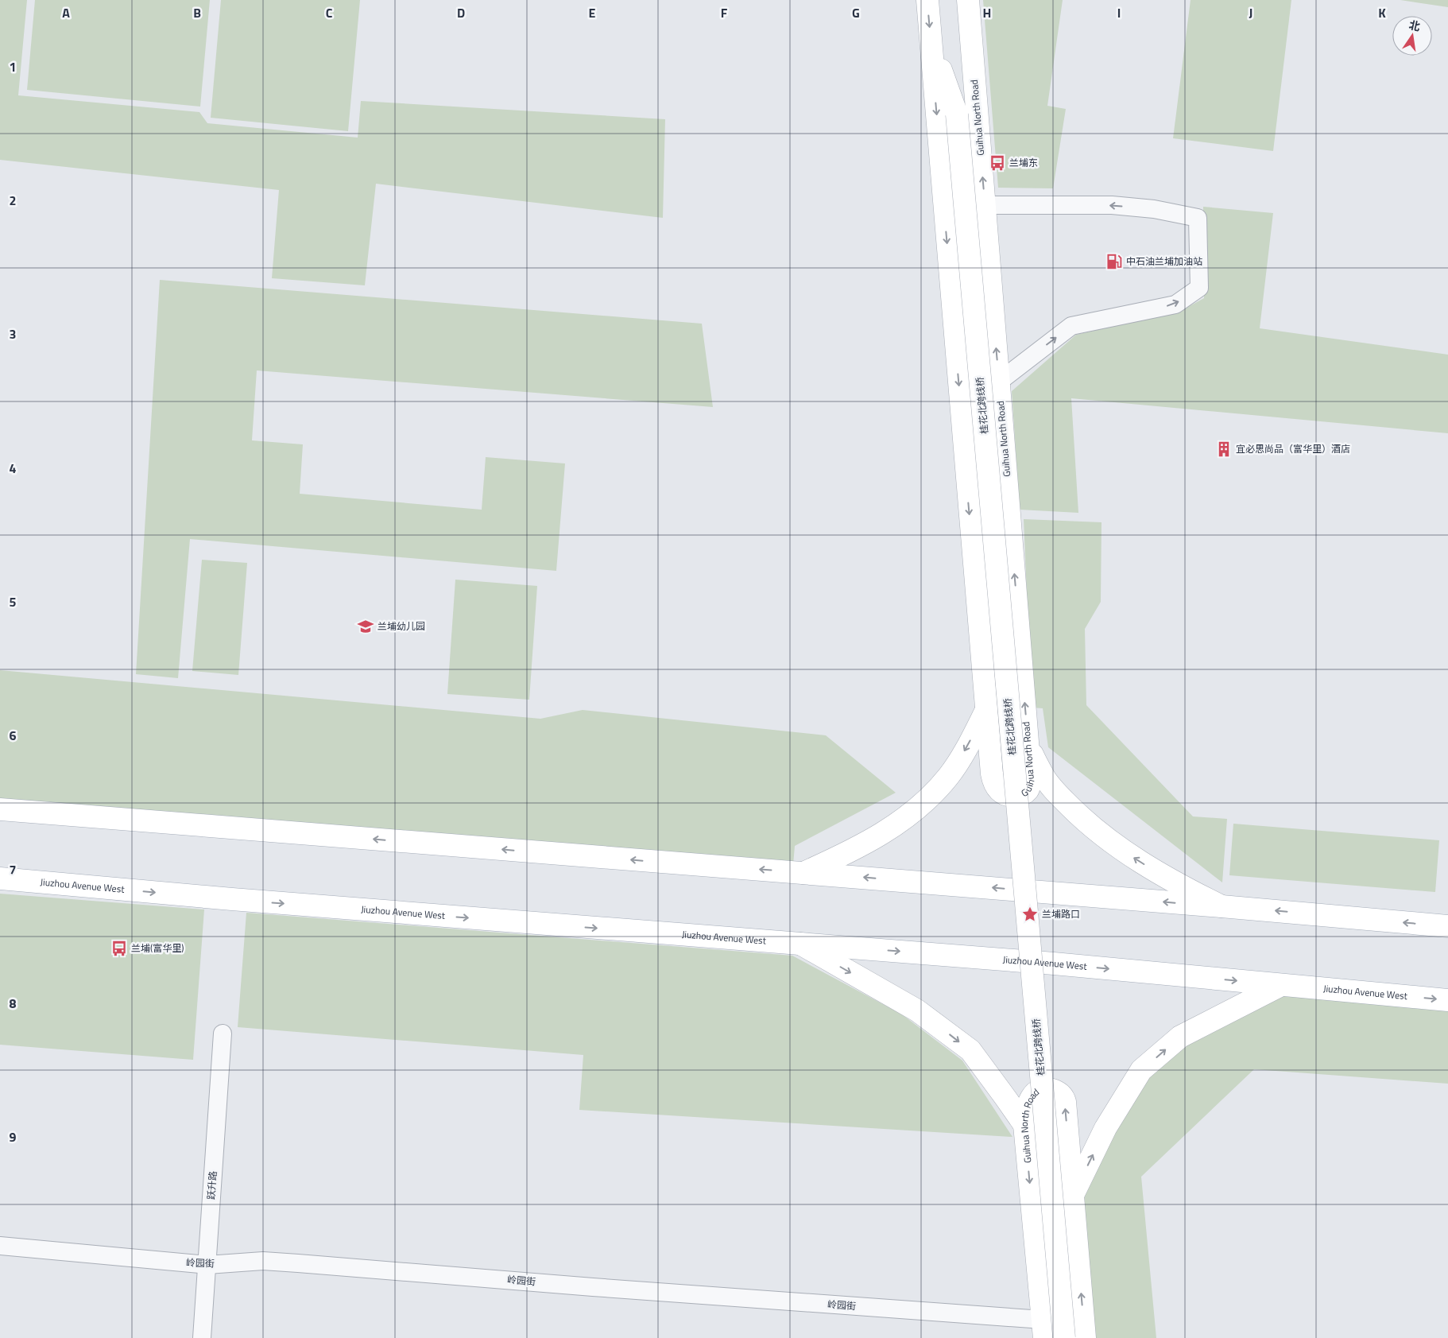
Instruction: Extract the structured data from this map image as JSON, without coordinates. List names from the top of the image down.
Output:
{
  "streets": {
    "main road": ["Guihua North Road", "桂花北跨线桥", "Jiuzhou Avenue West"],
    "lane": ["跃升路", "岭园街"]
  },
  "crossings": [
    ["Guihua North Road", "岭园街"],
    ["跃升路", "岭园街"]
  ],
  "places": {
    "bus stop": ["兰埔东", "兰埔(富华里)"],
    "fuel station": ["中石油兰埔加油站"],
    "building": ["宜必思尚品（富华里）酒店"],
    "school or university": ["兰埔幼儿园"],
    "place": ["兰埔路口"]
  },
  "north": "top",
  "grid": {
    "columns": [
      "A",
      "B",
      "C",
      "D",
      "E",
      "F",
      "G",
      "H",
      "I",
      "J",
      "K"
    ],
    "rows": [
      "1",
      "2",
      "3",
      "4",
      "5",
      "6",
      "7",
      "8",
      "9"
    ]
  }
}
